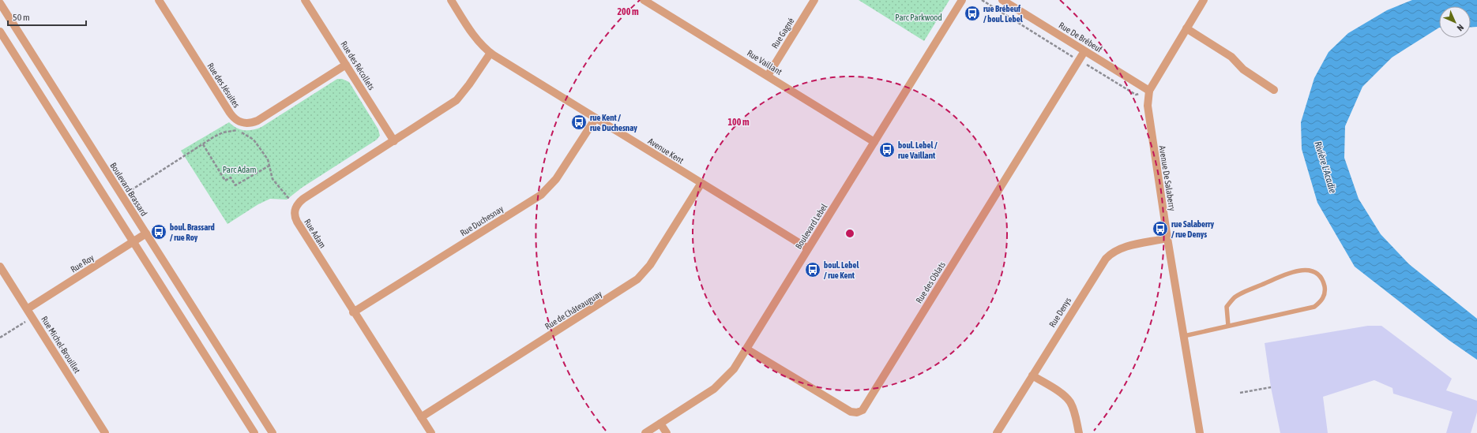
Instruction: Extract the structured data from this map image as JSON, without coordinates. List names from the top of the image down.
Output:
{
  "streets": {
    "street": [
      "Rue Gagné",
      "Rue De Brébeuf",
      "Rue Vaillant",
      "Rue des Récollets",
      "Rue des Jésuites",
      "Avenue Kent",
      "Avenue De Salaberry",
      "Boulevard Brassard",
      "Rue Duchesnay",
      "Boulevard Lebel",
      "Rue Adam",
      "Rue Roy",
      "Rue des Oblats",
      "Rue de Châteauguay",
      "Rue Denys",
      "Rue Michel-Brouillet"
    ]
  },
  "crossings": [
    ["Rue Gagné", "Rue Vaillant"],
    ["Rue De Brébeuf", "Avenue De Salaberry"],
    ["Rue De Brébeuf", "Rue des Oblats"],
    ["Rue Vaillant", "Boulevard Lebel"],
    ["Rue des Récollets", "Rue des Jésuites"],
    ["Rue des Récollets", "Rue Adam"],
    ["Avenue Kent", "Rue Duchesnay"],
    ["Avenue Kent", "Boulevard Lebel"],
    ["Avenue Kent", "Rue Adam"],
    ["Avenue Kent", "Rue de Châteauguay"],
    ["Avenue De Salaberry", "Rue Denys"],
    ["Boulevard Brassard", "Rue Roy"],
    ["Rue Duchesnay", "Rue Adam"],
    ["Boulevard Lebel", "Rue des Oblats"],
    ["Rue Adam", "Rue de Châteauguay"],
    ["Rue Roy", "Rue Michel-Brouillet"]
  ],
  "water": ["Rivière L'Acadie"],
  "parks": ["Parc Parkwood", "Parc Adam"],
  "places": {
    "bus stop": [
      "rue Brébeuf / boul. Lebel",
      "rue Kent / rue Duchesnay",
      "boul. Lebel / rue Vaillant",
      "rue Salaberry / rue Denys",
      "boul. Brassard / rue Roy",
      "boul. Lebel / rue Kent"
    ]
  },
  "scale_bar": "50 m",
  "north": "bottom right",
  "rings": ["200 m", "100 m"]
}
